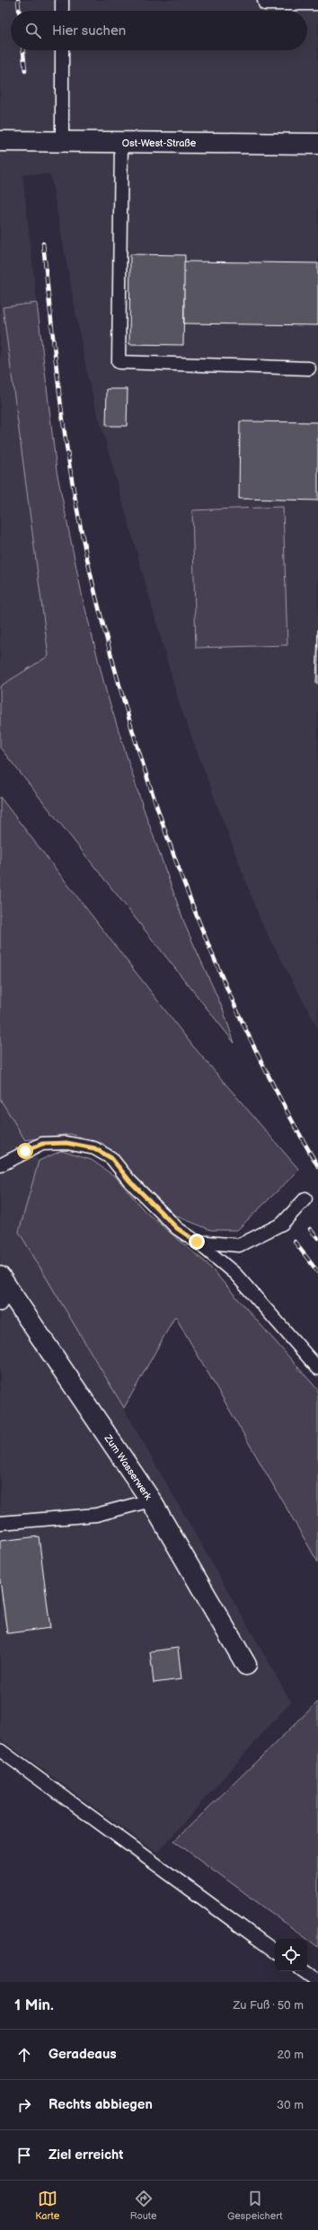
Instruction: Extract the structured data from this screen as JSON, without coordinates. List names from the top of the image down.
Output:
{
  "streets": {
    "street": ["Ost-West-Straße", "Zum Wasserwerk"]
  },
  "page": {
    "search": "Hier suchen",
    "heading": ["1 Min.", "Zu Fuß · 50 m"],
    "list": [
      ["Geradeaus", "20 m"],
      ["Rechts abbiegen", "30 m"],
      "Ziel erreicht"
    ],
    "nav": ["Karte", "Route", "Gespeichert"]
  }
}
